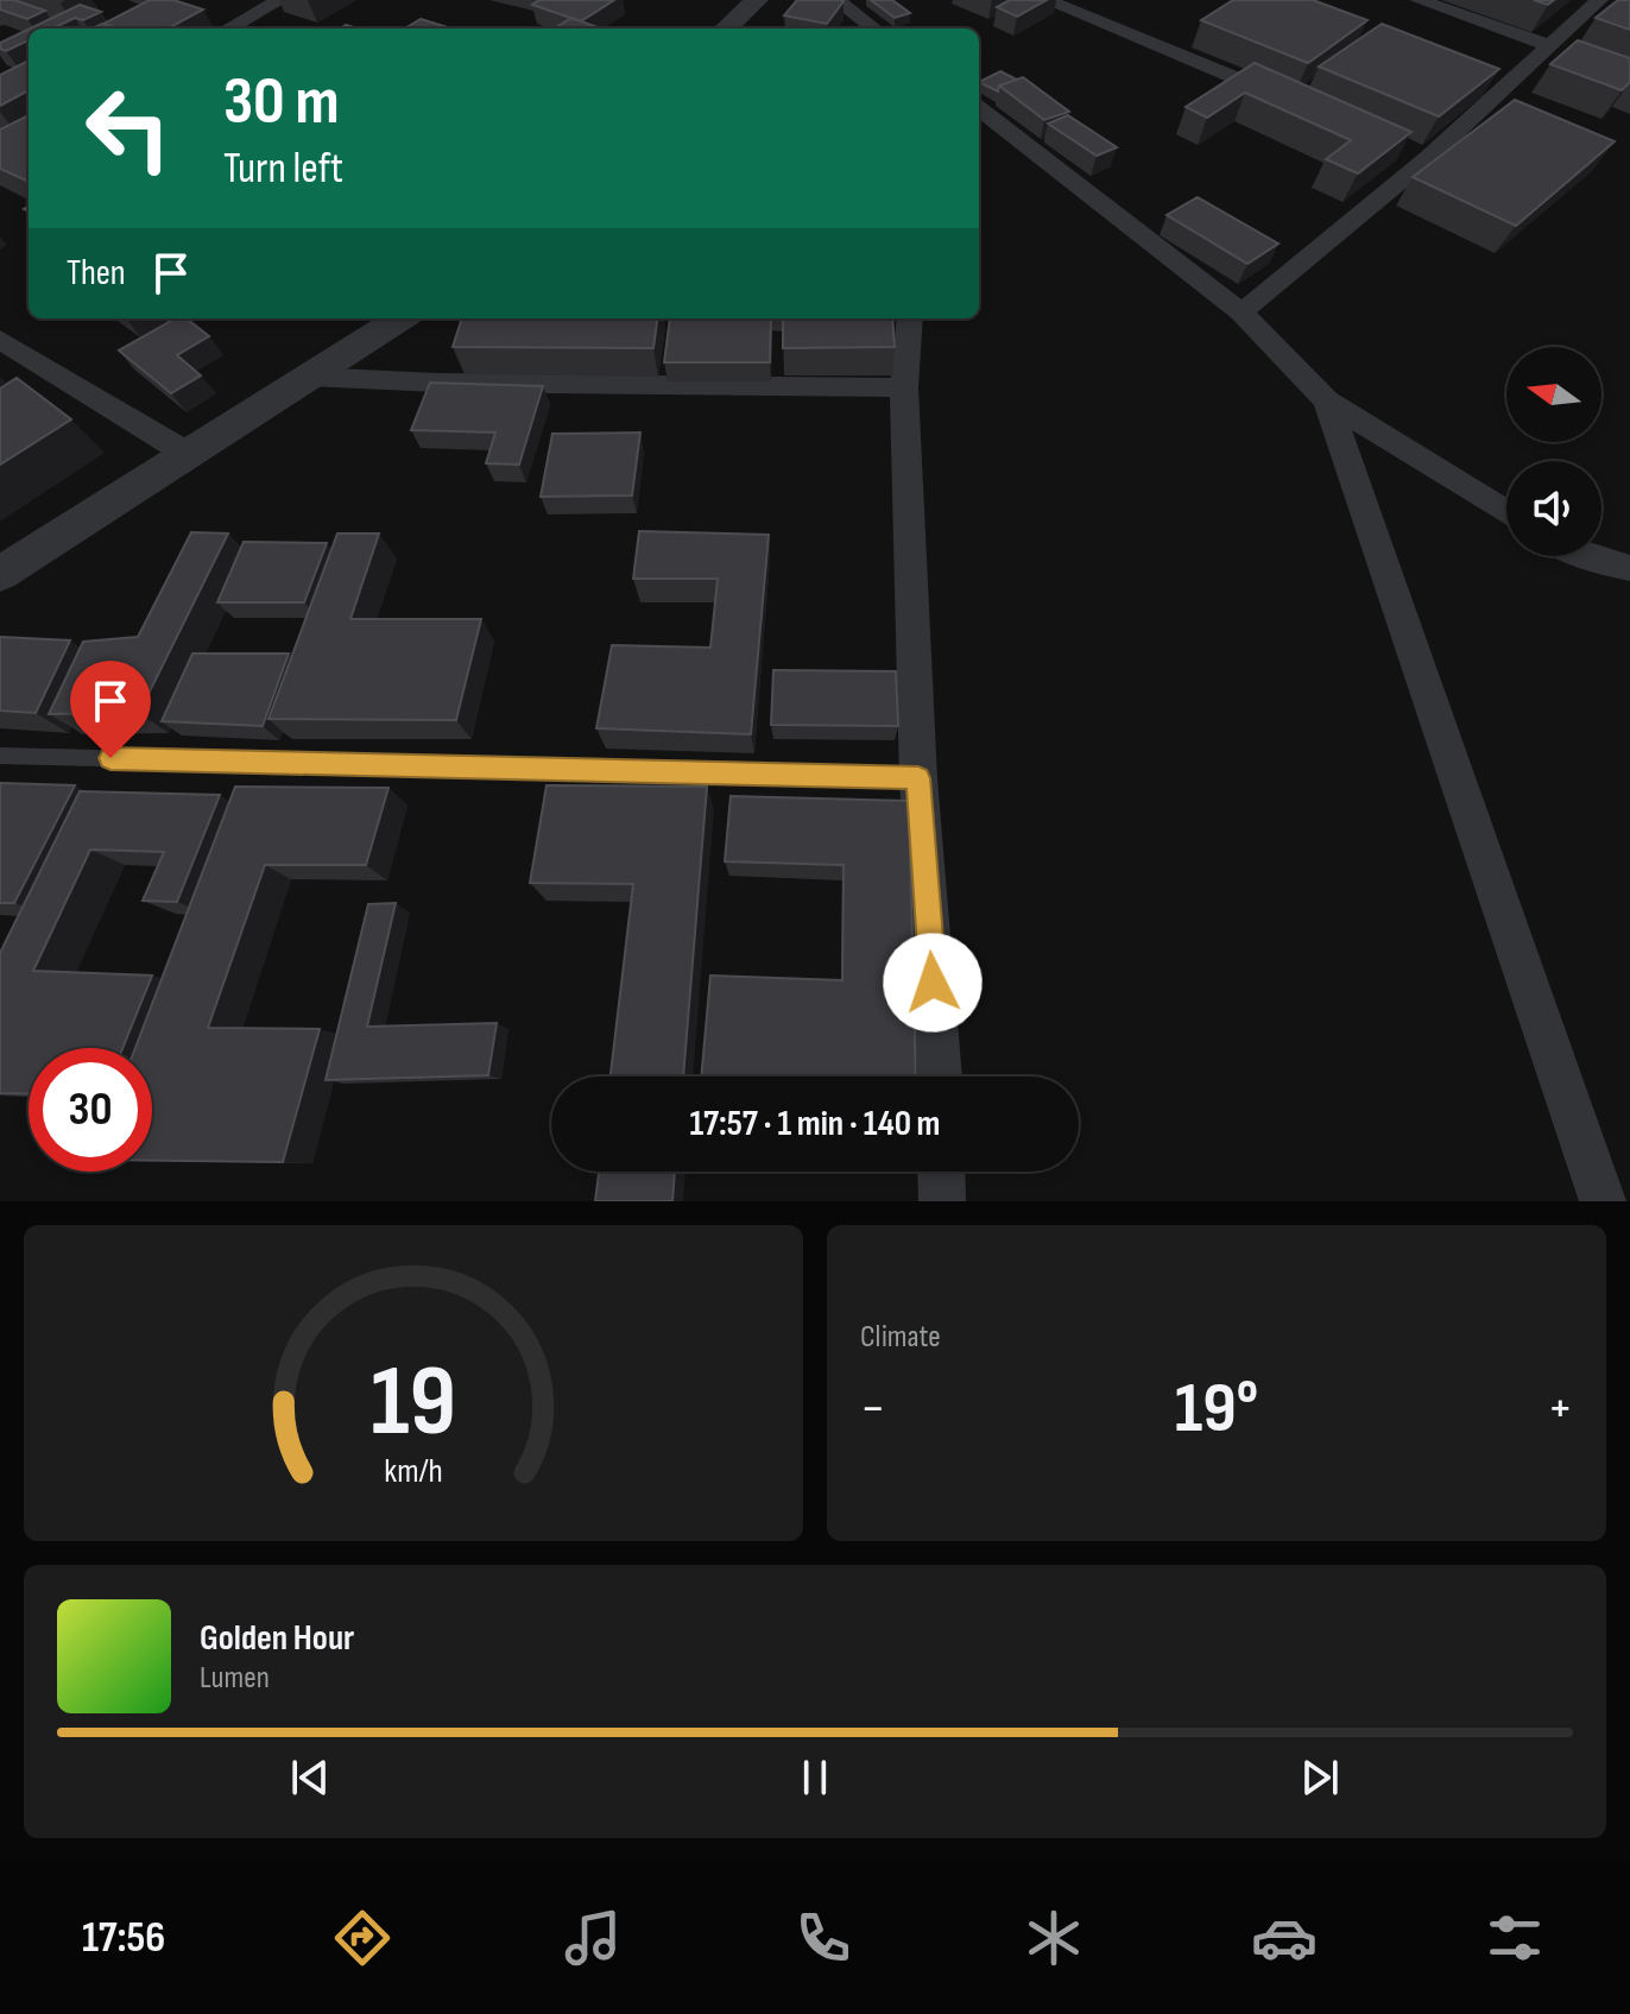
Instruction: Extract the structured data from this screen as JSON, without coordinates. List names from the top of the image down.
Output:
{
  "north": "left",
  "page": {
    "turn": ["30 m", "Turn left"],
    "then": "Then",
    "limit": "30",
    "trip": "17:57 · 1 min · 140 m",
    "tile": "Climate",
    "heat": ["−", "19°", "+"],
    "song": ["Golden Hour", "Lumen"],
    "tabs": "17:56",
    "gauge": ["19", "km/h"]
  }
}
